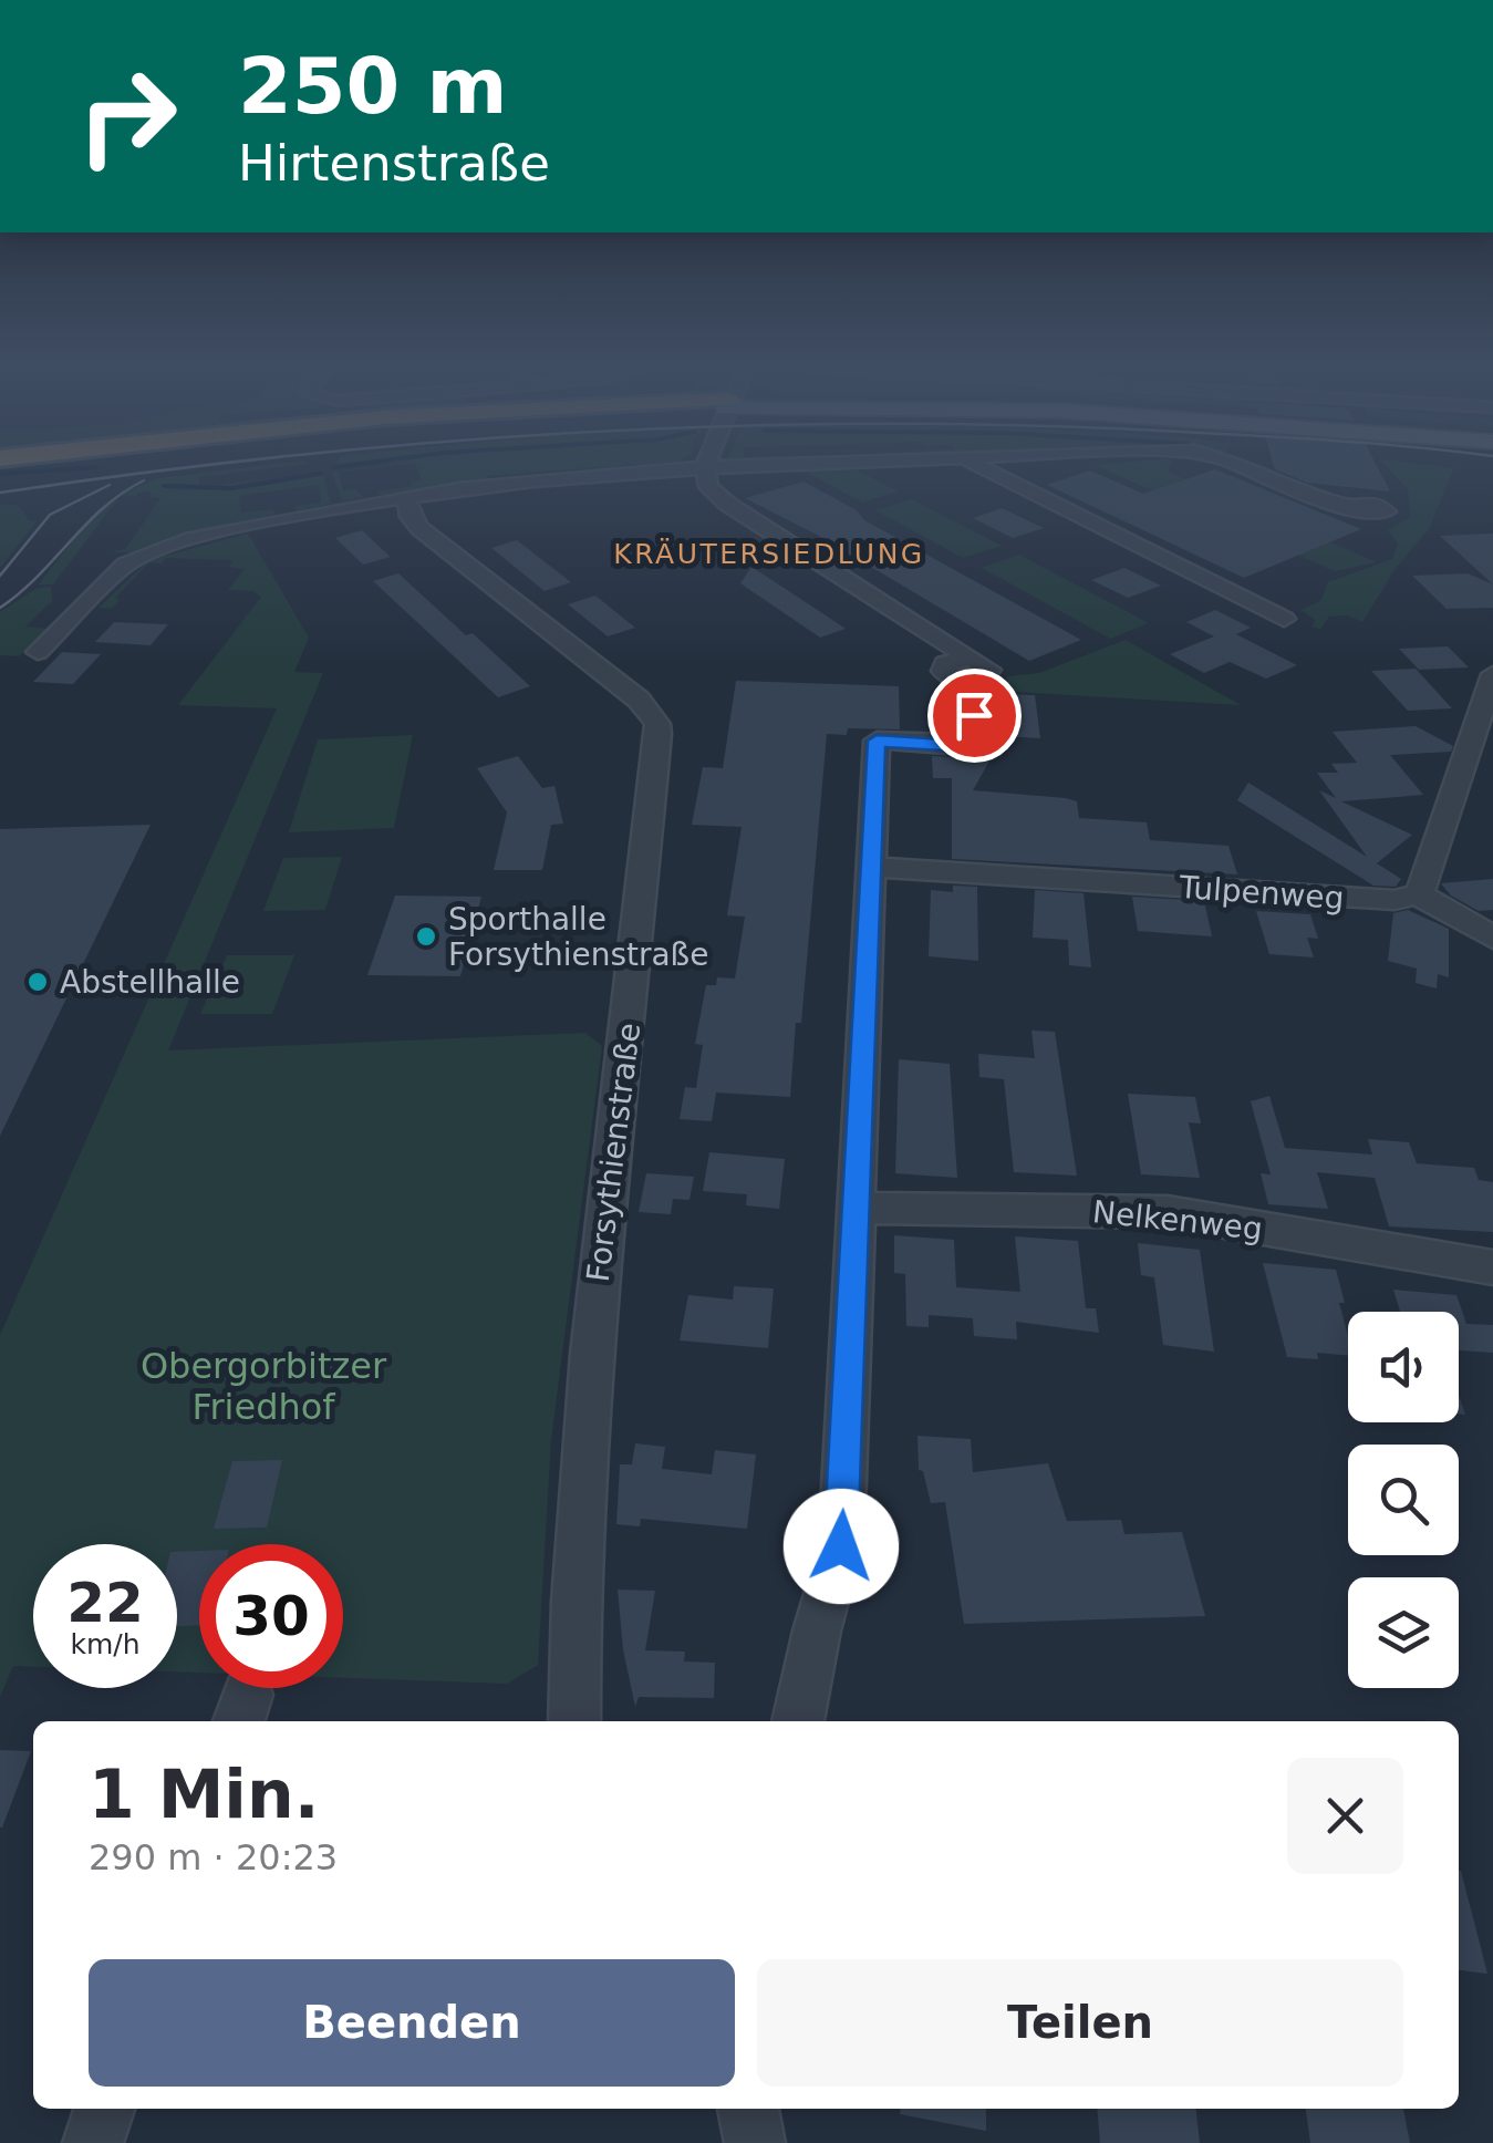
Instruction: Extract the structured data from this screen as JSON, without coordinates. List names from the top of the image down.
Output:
{
  "streets": {
    "street": ["Tulpenweg", "Forsythienstraße", "Nelkenweg"]
  },
  "districts": ["KRÄUTERSIEDLUNG"],
  "parks": ["Obergorbitzer Friedhof"],
  "places": ["Sporthalle Forsythienstraße", "Abstellhalle"],
  "page": {
    "turn": ["250 m", "Hirtenstraße"],
    "speed": "22 km/h",
    "limit": "30",
    "heading": ["1 Min.", "290 m · 20:23"],
    "buttons": ["Beenden", "Teilen"]
  }
}
